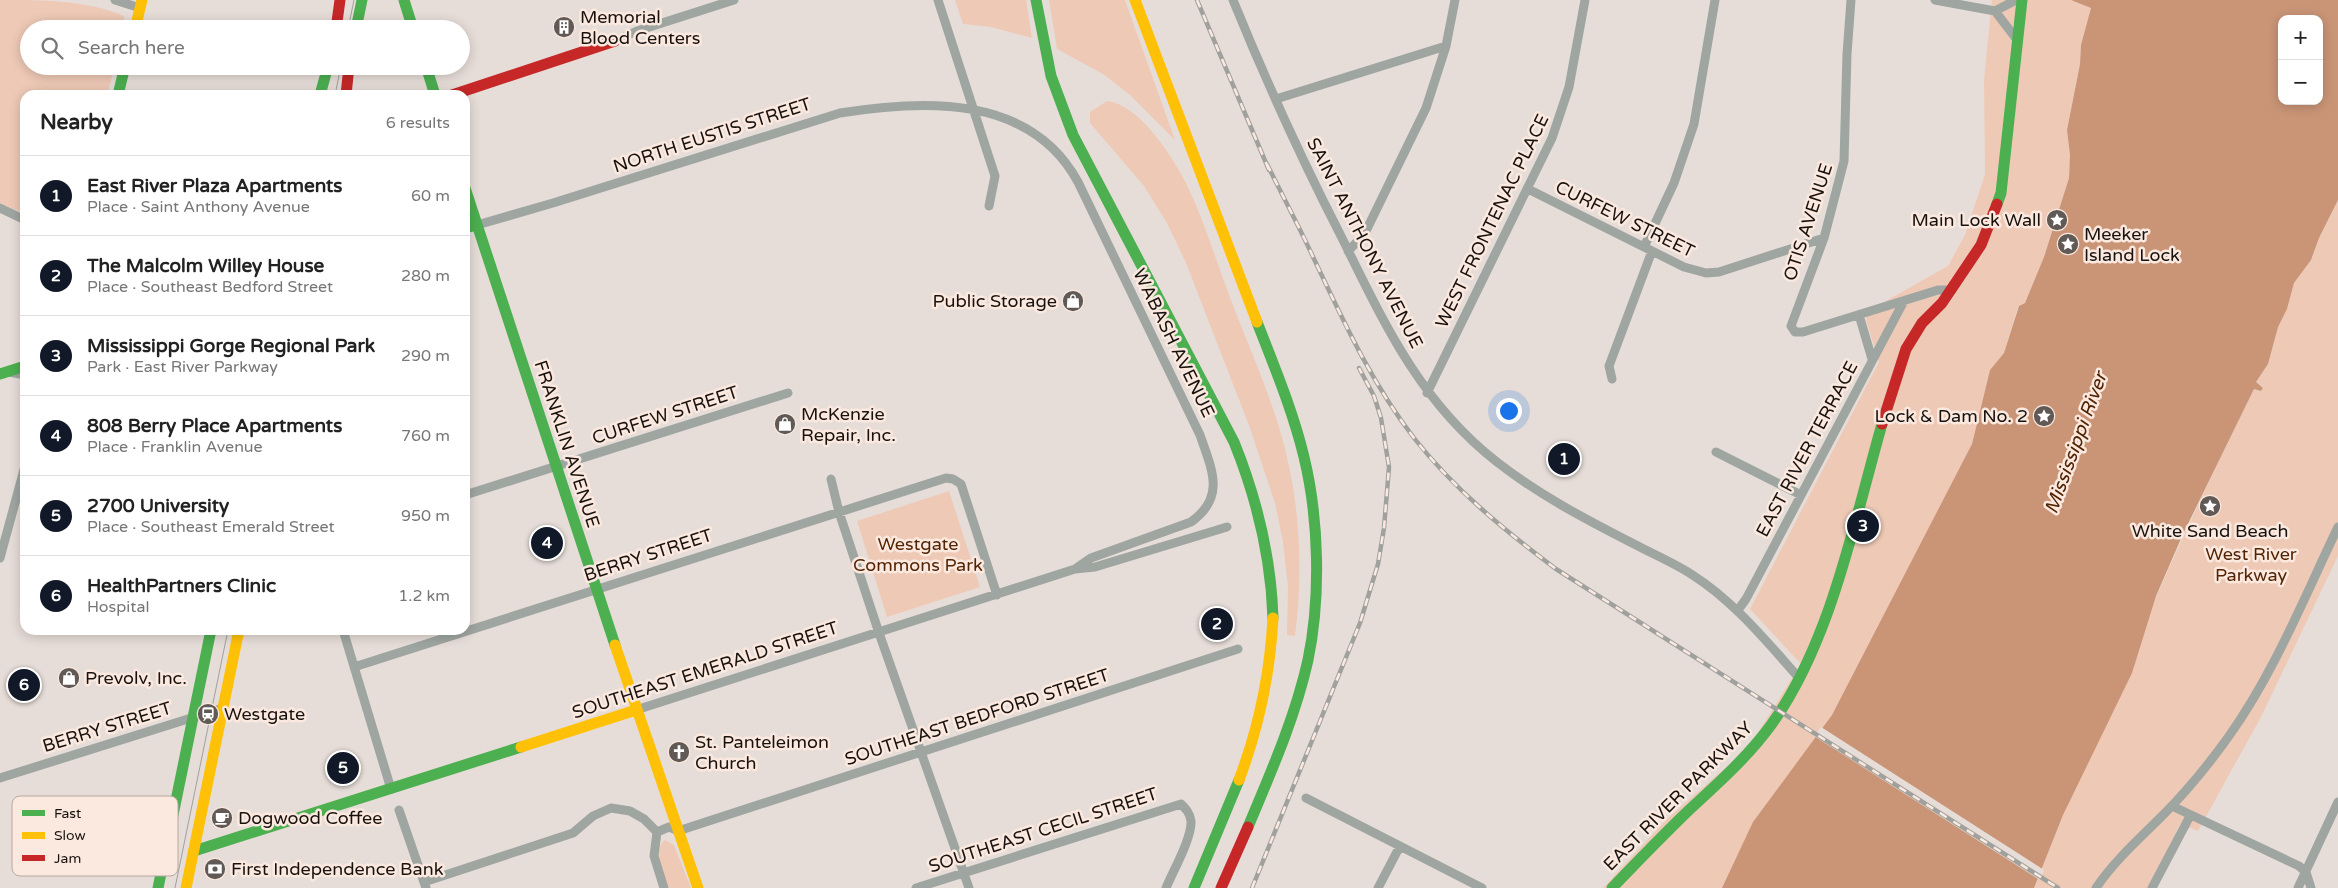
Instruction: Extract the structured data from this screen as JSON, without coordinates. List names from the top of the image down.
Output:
{
  "streets": {
    "main road": [
      "NORTH EUSTIS STREET",
      "FRANKLIN AVENUE",
      "SOUTHEAST EMERALD STREET",
      "EAST RIVER PARKWAY"
    ],
    "street": [
      "CURFEW STREET",
      "WEST FRONTENAC PLACE",
      "OTIS AVENUE",
      "SAINT ANTHONY AVENUE",
      "WABASH AVENUE",
      "EAST RIVER TERRACE",
      "BERRY STREET",
      "SOUTHEAST BEDFORD STREET",
      "SOUTHEAST CECIL STREET"
    ]
  },
  "crossings": [
    ["NORTH EUSTIS STREET", "WABASH AVENUE"],
    ["NORTH EUSTIS STREET", "FRANKLIN AVENUE"],
    ["CURFEW STREET", "WEST FRONTENAC PLACE"],
    ["CURFEW STREET", "OTIS AVENUE"],
    ["CURFEW STREET", "FRANKLIN AVENUE"],
    ["WEST FRONTENAC PLACE", "SAINT ANTHONY AVENUE"],
    ["SAINT ANTHONY AVENUE", "EAST RIVER TERRACE"],
    ["SAINT ANTHONY AVENUE", "EAST RIVER PARKWAY"],
    ["WABASH AVENUE", "SOUTHEAST EMERALD STREET"],
    ["FRANKLIN AVENUE", "BERRY STREET"],
    ["FRANKLIN AVENUE", "SOUTHEAST EMERALD STREET"],
    ["FRANKLIN AVENUE", "SOUTHEAST BEDFORD STREET"],
    ["BERRY STREET", "SOUTHEAST EMERALD STREET"]
  ],
  "water": ["Mississippi River"],
  "parks": ["Westgate Commons Park", "West River Parkway"],
  "places": {
    "building": ["Memorial Blood Centers"],
    "place": [
      "Main Lock Wall",
      "Meeker Island Lock",
      "Lock & Dam No. 2",
      "White Sand Beach"
    ],
    "shop": ["Public Storage", "McKenzie Repair, Inc.", "Prevolv, Inc."],
    "station": ["Westgate"],
    "church": ["St. Panteleimon Church"],
    "cafe": ["Dogwood Coffee"],
    "bank": ["First Independence Bank"]
  },
  "legend": ["Fast", "Slow", "Jam"],
  "page": {
    "map_buttons": ["+", "−"],
    "search": "Search here",
    "heading": ["Nearby", "6 results"],
    "list": [
      {
        "mark": "1",
        "name": "East River Plaza Apartments",
        "note": "Place · Saint Anthony Avenue",
        "value": "60 m"
      },
      {
        "mark": "2",
        "name": "The Malcolm Willey House",
        "note": "Place · Southeast Bedford Street",
        "value": "280 m"
      },
      {
        "mark": "3",
        "name": "Mississippi Gorge Regional Park",
        "note": "Park · East River Parkway",
        "value": "290 m"
      },
      {
        "mark": "4",
        "name": "808 Berry Place Apartments",
        "note": "Place · Franklin Avenue",
        "value": "760 m"
      },
      {
        "mark": "5",
        "name": "2700 University",
        "note": "Place · Southeast Emerald Street",
        "value": "950 m"
      },
      {
        "mark": "6",
        "name": "HealthPartners Clinic",
        "note": "Hospital",
        "value": "1.2 km"
      }
    ],
    "pins": [
      "1",
      "3",
      "4",
      "2",
      "6",
      "5"
    ]
  }
}
